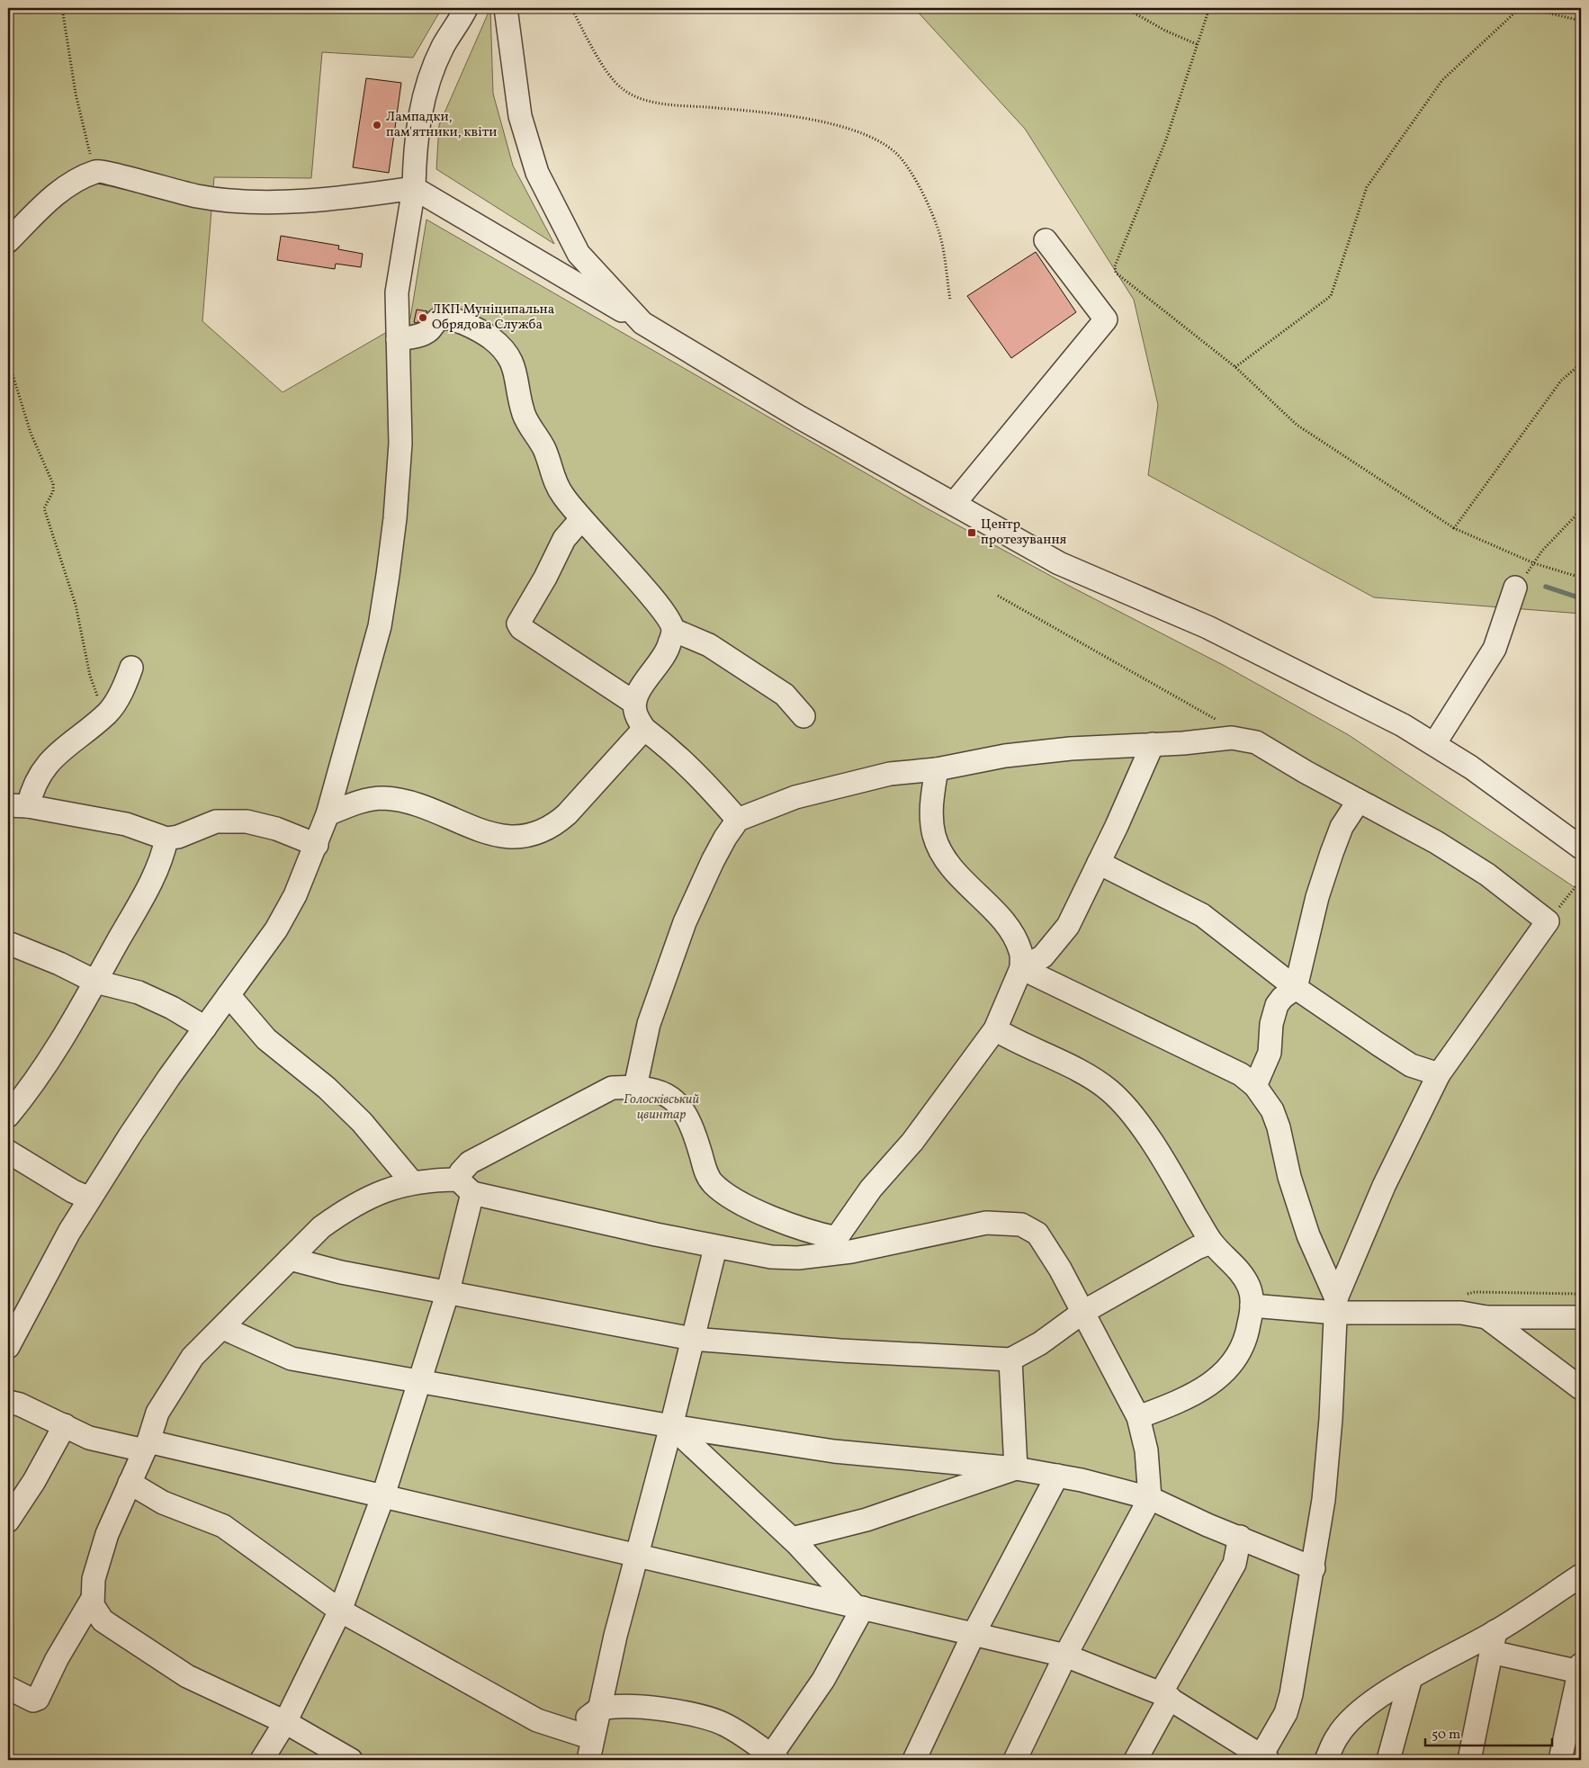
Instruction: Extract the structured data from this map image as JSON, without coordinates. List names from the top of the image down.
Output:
{
  "parks": ["Голосківський цвинтар"],
  "places": {
    "other": ["Лампадки, пам'ятники, квіти", "ЛКП Муніципальна Обрядова Служба"],
    "transit": ["Центр протезування"]
  },
  "scale_bar": "50 m"
}
